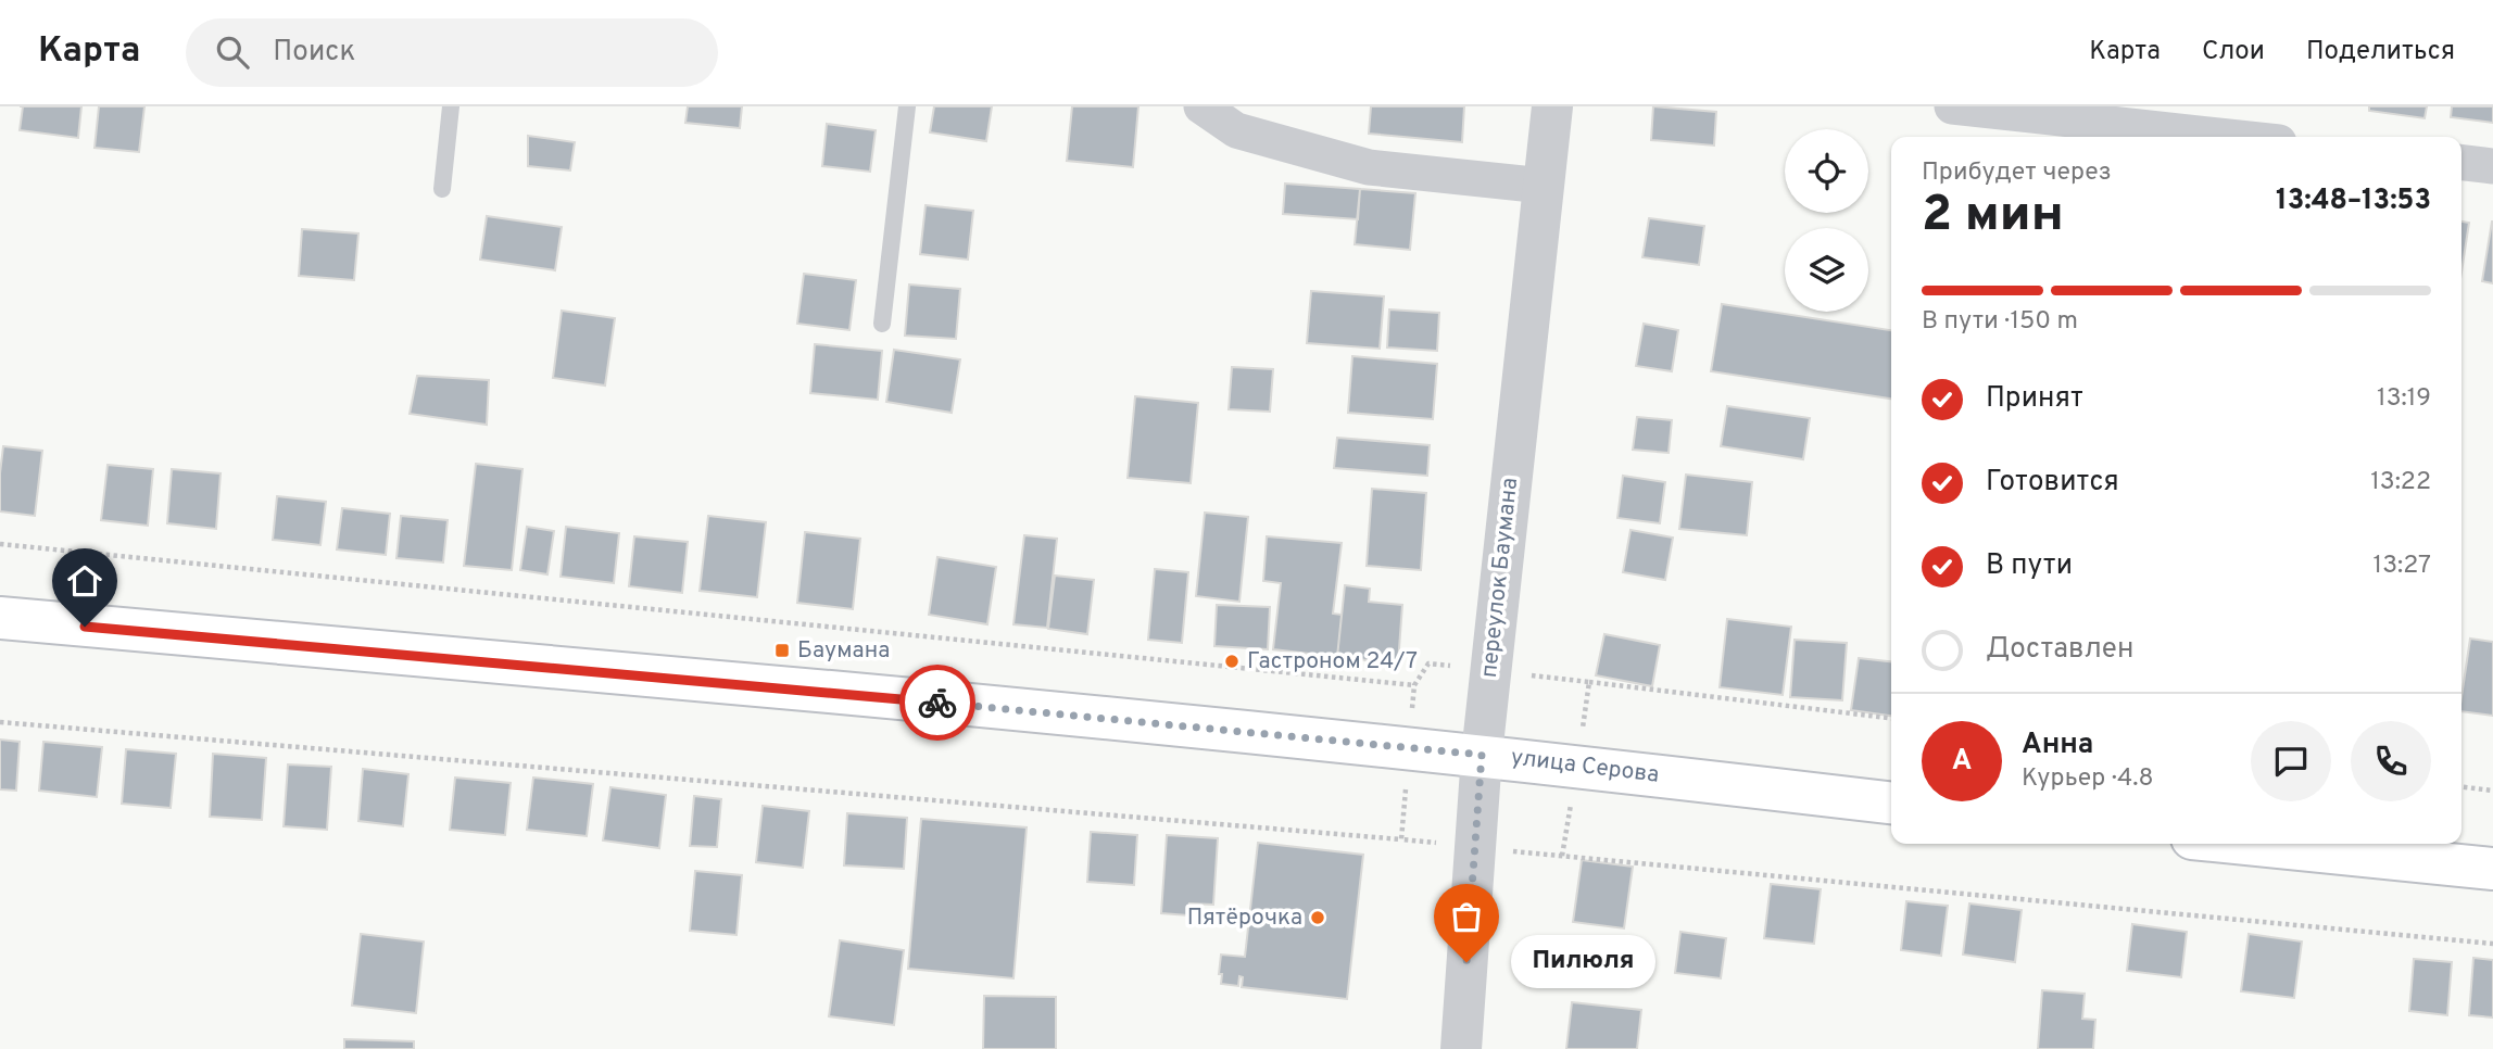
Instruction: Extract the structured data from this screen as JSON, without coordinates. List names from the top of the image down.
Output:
{
  "streets": {
    "main road": ["улица Серова"],
    "street": ["переулок Баумана"]
  },
  "crossings": [
    ["переулок Баумана", "улица Серова"]
  ],
  "places": {
    "transit": ["Баумана"],
    "other": ["Гастроном 24/7", "Пятёрочка", "Пилюля"]
  },
  "page": {
    "header": "Карта",
    "search": "Поиск",
    "nav": ["Карта", "Слои", "Поделиться"],
    "heading": ["2 мин", "Прибудет через", "13:48–13:53"],
    "panel": ["Анна", "Курьер · 4.8"],
    "bar": "В пути · 150 m",
    "list": [
      ["Принят", "13:19"],
      ["Готовится", "13:22"],
      ["В пути", "13:27"],
      "Доставлен"
    ],
    "round": "А",
    "bubble": "Пилюля"
  }
}
